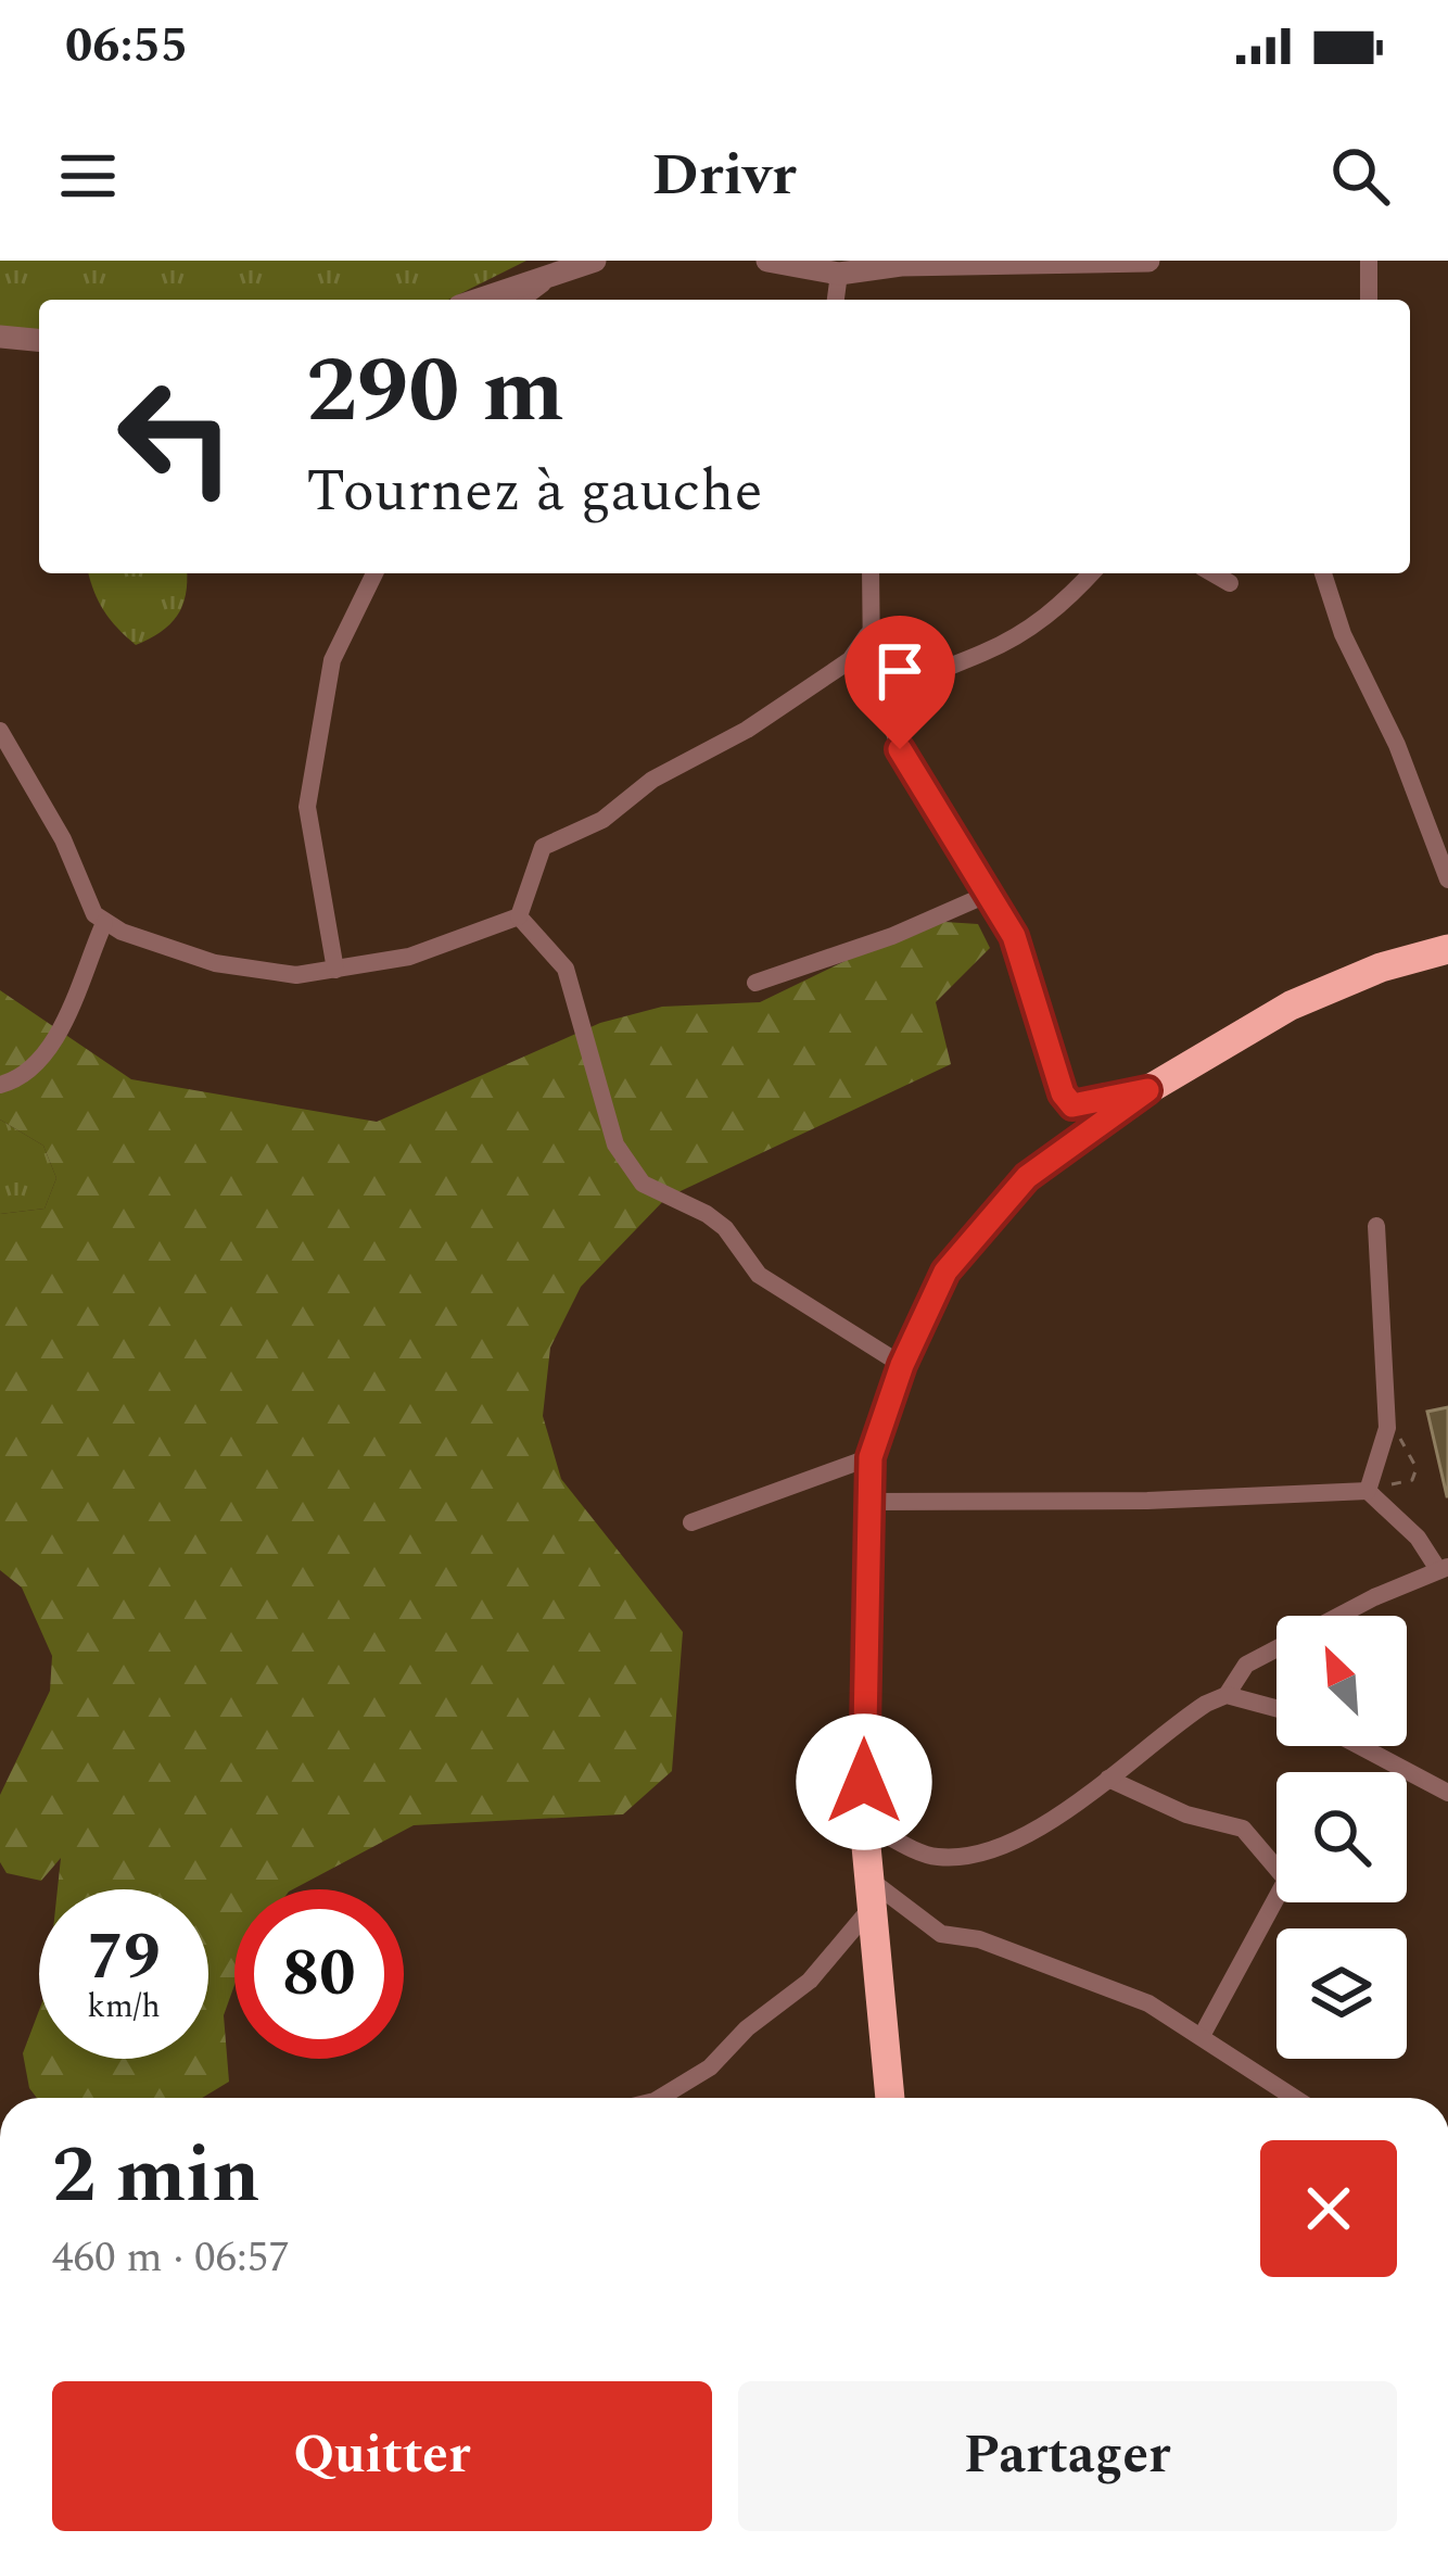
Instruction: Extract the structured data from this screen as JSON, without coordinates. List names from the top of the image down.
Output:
{
  "north": "top left",
  "page": {
    "status": "06:55",
    "header": "Drivr",
    "turn": ["290 m", "Tournez à gauche"],
    "speed": "79 km/h",
    "limit": "80",
    "heading": ["2 min", "460 m · 06:57"],
    "buttons": ["Quitter", "Partager"]
  }
}
